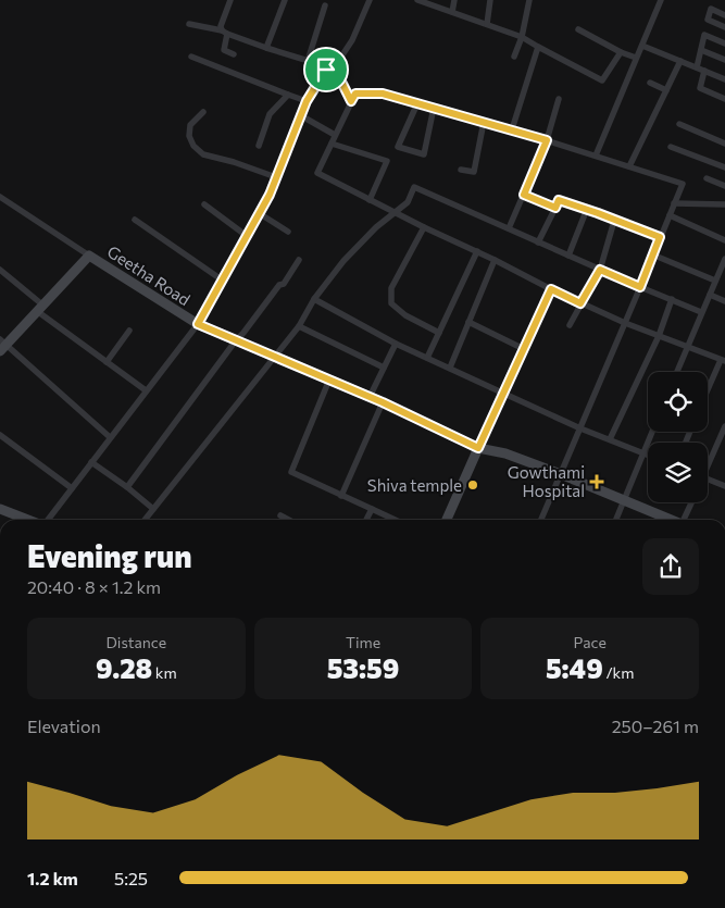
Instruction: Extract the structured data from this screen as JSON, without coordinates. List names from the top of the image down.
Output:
{
  "streets": {
    "street": ["Geetha Road"]
  },
  "places": {
    "health": ["Gowthami Hospital"],
    "other": ["Shiva temple"]
  },
  "page": {
    "heading": ["Evening run", "20:40 · 8 × 1.2 km"],
    "stats": [
      ["Distance", "9.28 km"],
      ["Time", "53:59"],
      ["Pace", "5:49 /km"]
    ],
    "chart": ["Elevation", "250–261 m"],
    "list": [
      {
        "name": "1.2 km",
        "note": "5:25"
      }
    ]
  }
}
